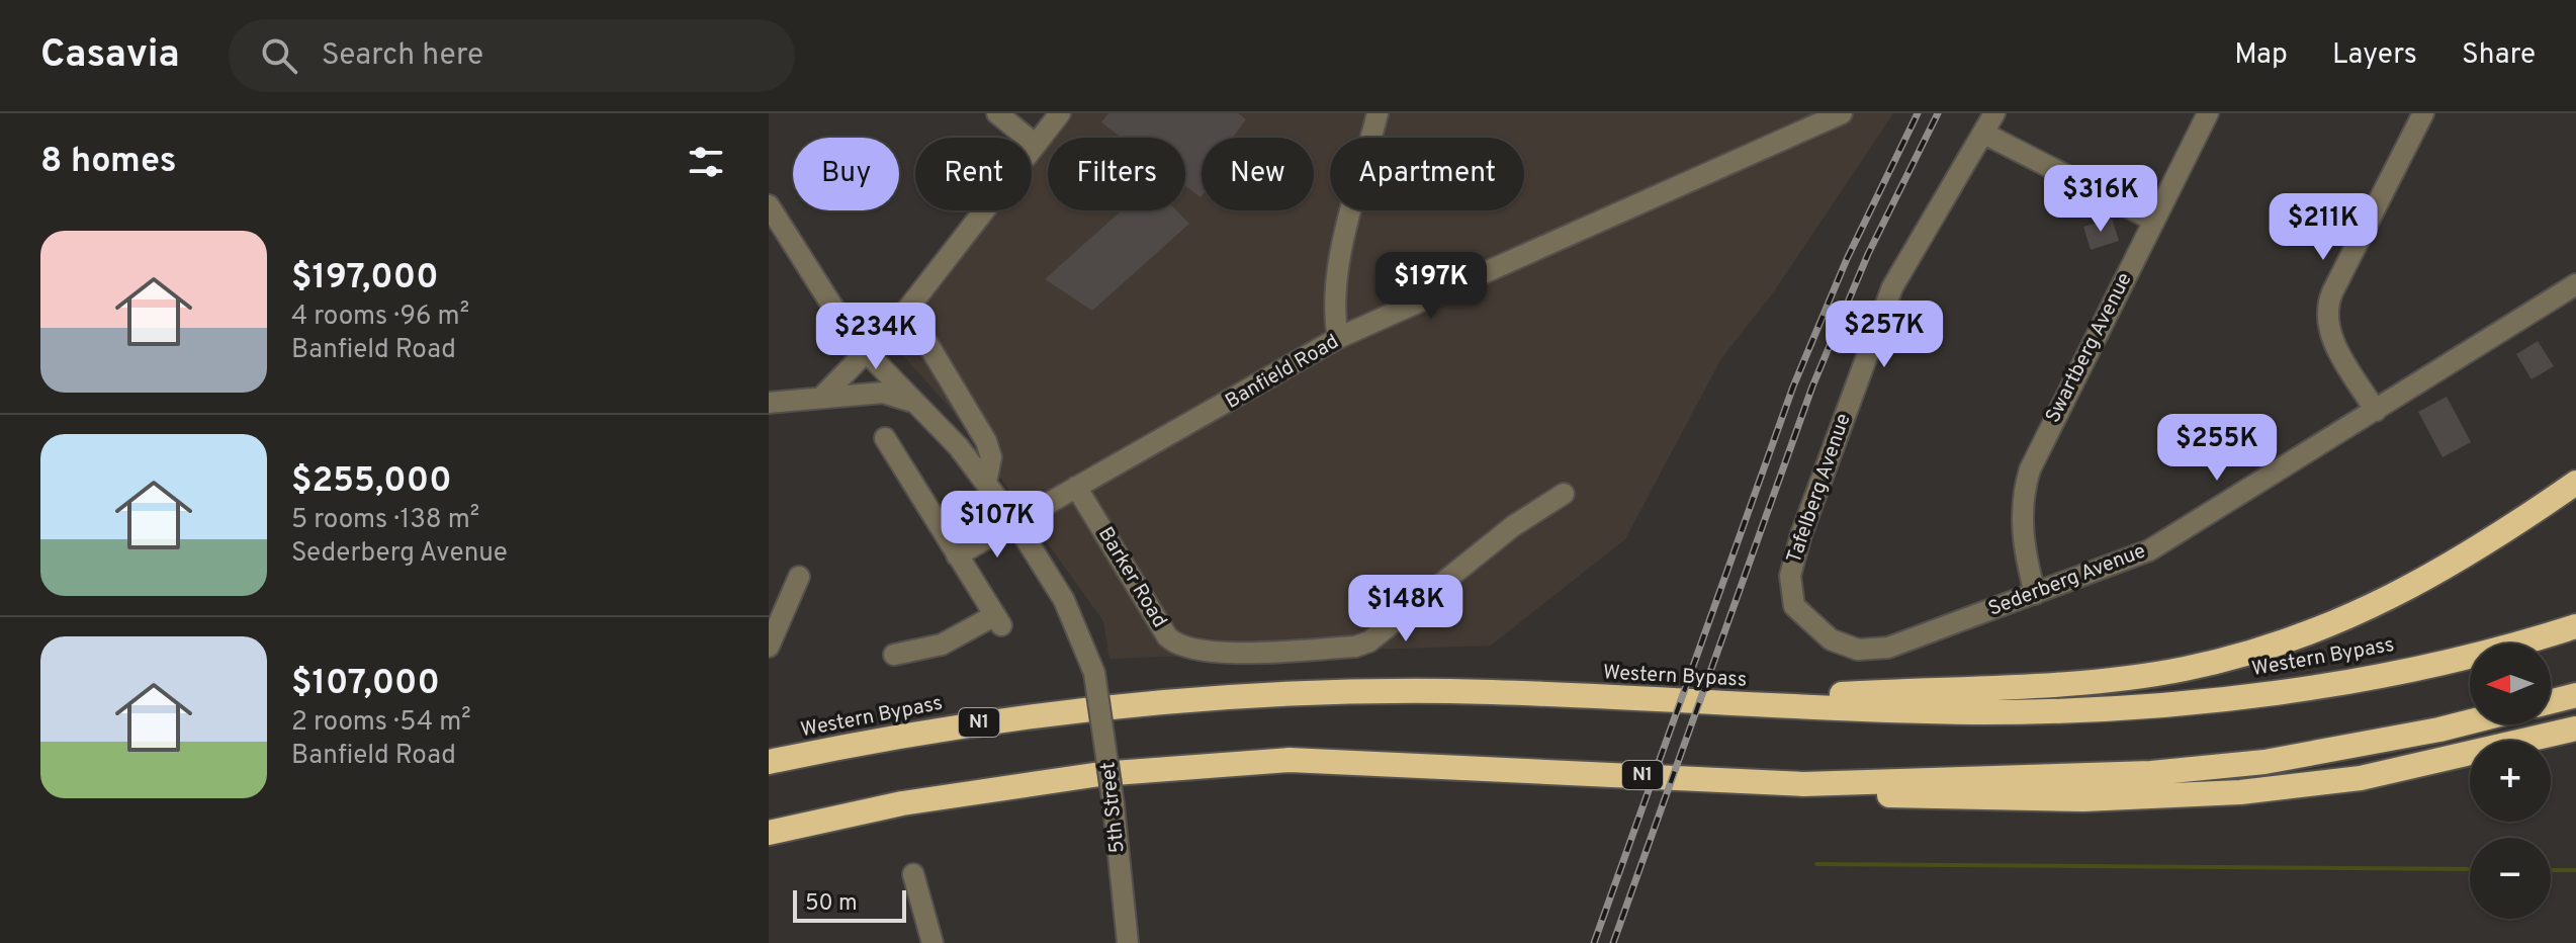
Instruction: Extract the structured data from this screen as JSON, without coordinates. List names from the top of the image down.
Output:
{
  "streets": {
    "highway": ["Western Bypass", "N1"],
    "street": [
      "Swartberg Avenue",
      "Banfield Road",
      "Tafelberg Avenue",
      "Barker Road",
      "Sederberg Avenue",
      "5th Street"
    ]
  },
  "crossings": [
    ["Swartberg Avenue", "Sederberg Avenue"],
    ["Banfield Road", "Barker Road"],
    ["Banfield Road", "5th Street"],
    ["Tafelberg Avenue", "Sederberg Avenue"]
  ],
  "scale_bar": "50 m",
  "north": "left",
  "page": {
    "header": "Casavia",
    "search": "Search here",
    "nav": ["Map", "Layers", "Share"],
    "heading": "8 homes",
    "chip": [
      "Buy",
      "Rent",
      "Filters",
      "New",
      "Apartment"
    ],
    "price": [
      "$316K",
      "$211K",
      "$197K",
      "$257K",
      "$234K",
      "$255K",
      "$107K",
      "$148K"
    ],
    "list": [
      {
        "name": "$197,000",
        "note": "4 rooms · 96 m² · Banfield Road"
      },
      {
        "name": "$255,000",
        "note": "5 rooms · 138 m² · Sederberg Avenue"
      },
      {
        "name": "$107,000",
        "note": "2 rooms · 54 m² · Banfield Road"
      }
    ],
    "map_buttons": ["+", "−"],
    "scale": "50 m"
  }
}
